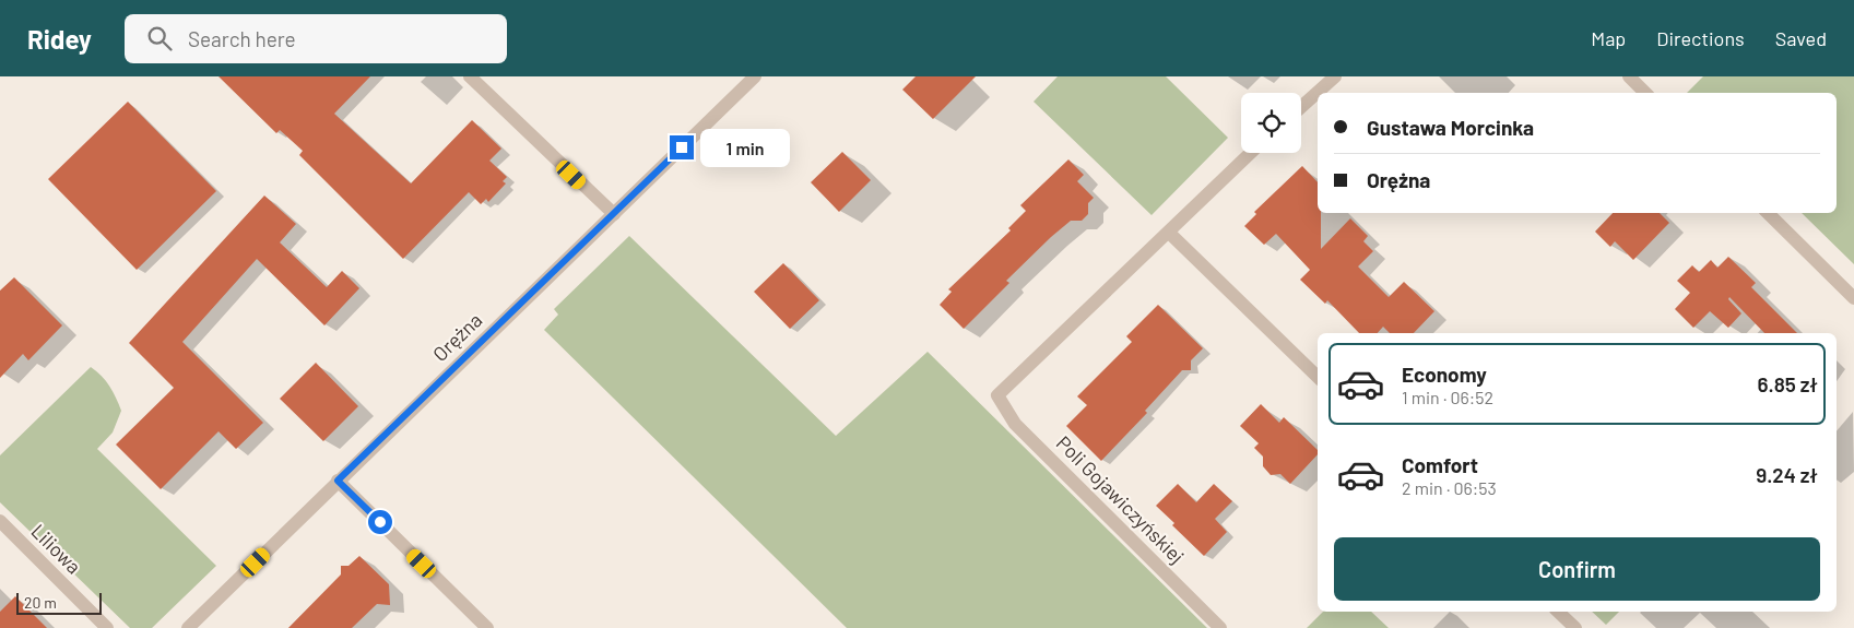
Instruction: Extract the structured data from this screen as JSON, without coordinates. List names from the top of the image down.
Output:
{
  "streets": {
    "street": ["Orężna", "Poli Gojawiczyńskiej", "Liliowa"]
  },
  "scale_bar": "20 m",
  "page": {
    "header": "Ridey",
    "search": "Search here",
    "nav": ["Map", "Directions", "Saved"],
    "banner": ["Gustawa Morcinka", "Orężna"],
    "bubble": "1 min",
    "list": [
      {
        "name": "Economy",
        "note": "1 min · 06:52",
        "value": "6.85 zł"
      },
      {
        "name": "Comfort",
        "note": "2 min · 06:53",
        "value": "9.24 zł"
      }
    ],
    "buttons": "Confirm",
    "scale": "20 m"
  }
}
